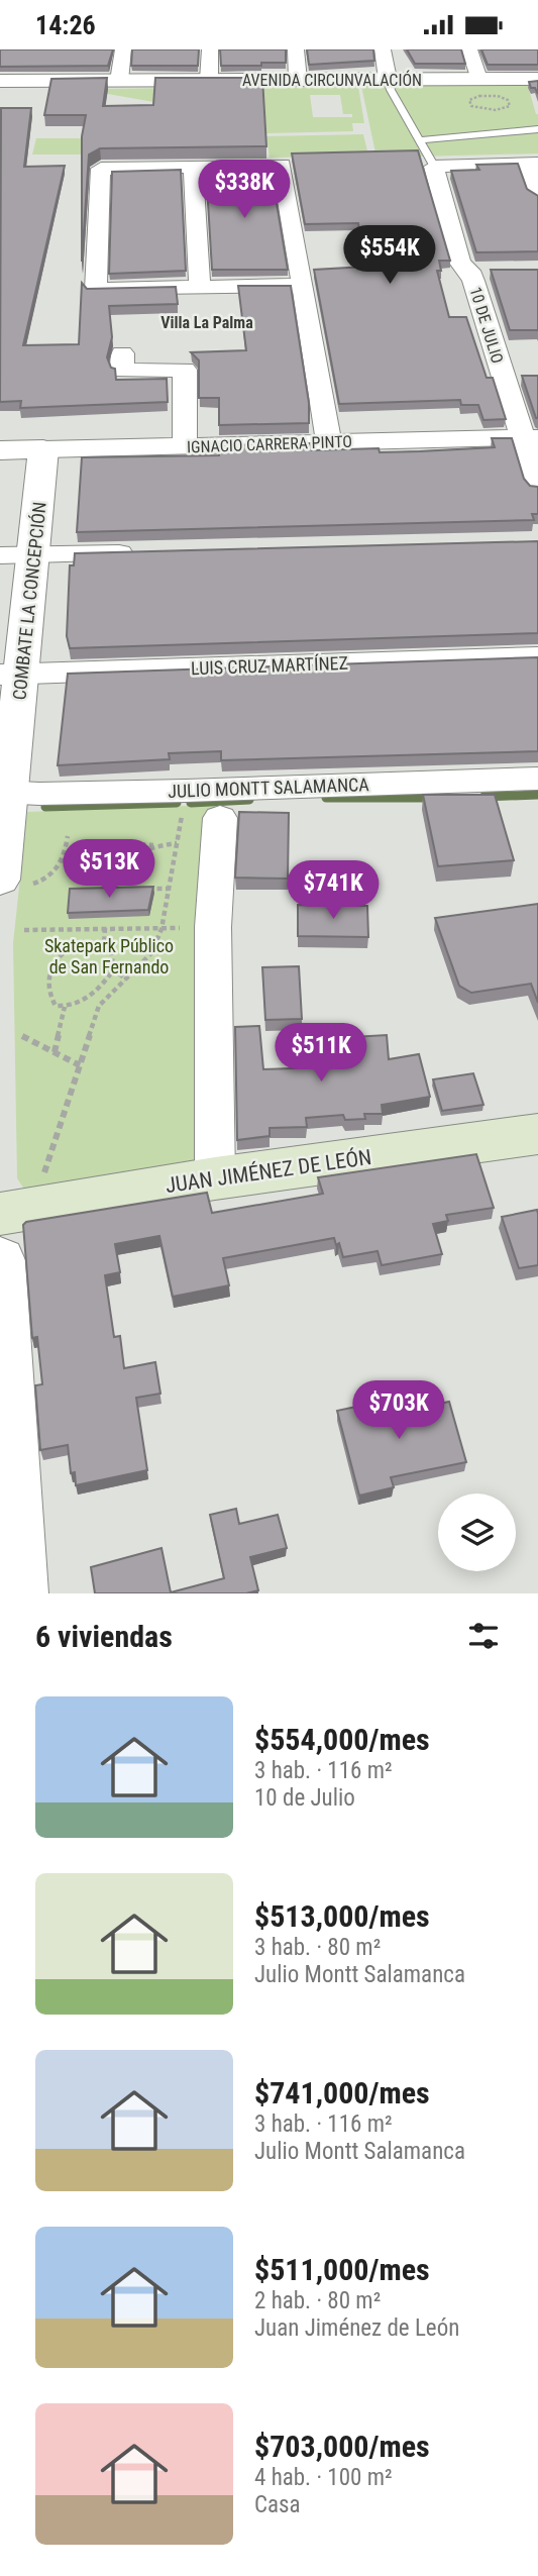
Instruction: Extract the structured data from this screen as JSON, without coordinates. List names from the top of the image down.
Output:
{
  "streets": {
    "main road": ["JUAN JIMÉNEZ DE LEÓN"],
    "street": [
      "AVENIDA CIRCUNVALACIÓN",
      "10 DE JULIO",
      "IGNACIO CARRERA PINTO",
      "COMBATE LA CONCEPCIÓN",
      "LUIS CRUZ MARTÍNEZ",
      "JULIO MONTT SALAMANCA"
    ]
  },
  "crossings": [
    ["10 DE JULIO", "IGNACIO CARRERA PINTO"],
    ["IGNACIO CARRERA PINTO", "COMBATE LA CONCEPCIÓN"],
    ["COMBATE LA CONCEPCIÓN", "LUIS CRUZ MARTÍNEZ"],
    ["COMBATE LA CONCEPCIÓN", "JULIO MONTT SALAMANCA"]
  ],
  "districts": ["Villa La Palma"],
  "parks": ["Skatepark Público de San Fernando"],
  "page": {
    "status": "14:26",
    "price": [
      "$338K",
      "$554K",
      "$513K",
      "$741K",
      "$511K",
      "$703K"
    ],
    "heading": "6 viviendas",
    "list": [
      {
        "name": "$554,000/mes",
        "note": "3 hab. · 116 m² · 10 de Julio"
      },
      {
        "name": "$513,000/mes",
        "note": "3 hab. · 80 m² · Julio Montt Salamanca"
      },
      {
        "name": "$741,000/mes",
        "note": "3 hab. · 116 m² · Julio Montt Salamanca"
      },
      {
        "name": "$511,000/mes",
        "note": "2 hab. · 80 m² · Juan Jiménez de León"
      },
      {
        "name": "$703,000/mes",
        "note": "4 hab. · 100 m² · Casa"
      }
    ]
  }
}
